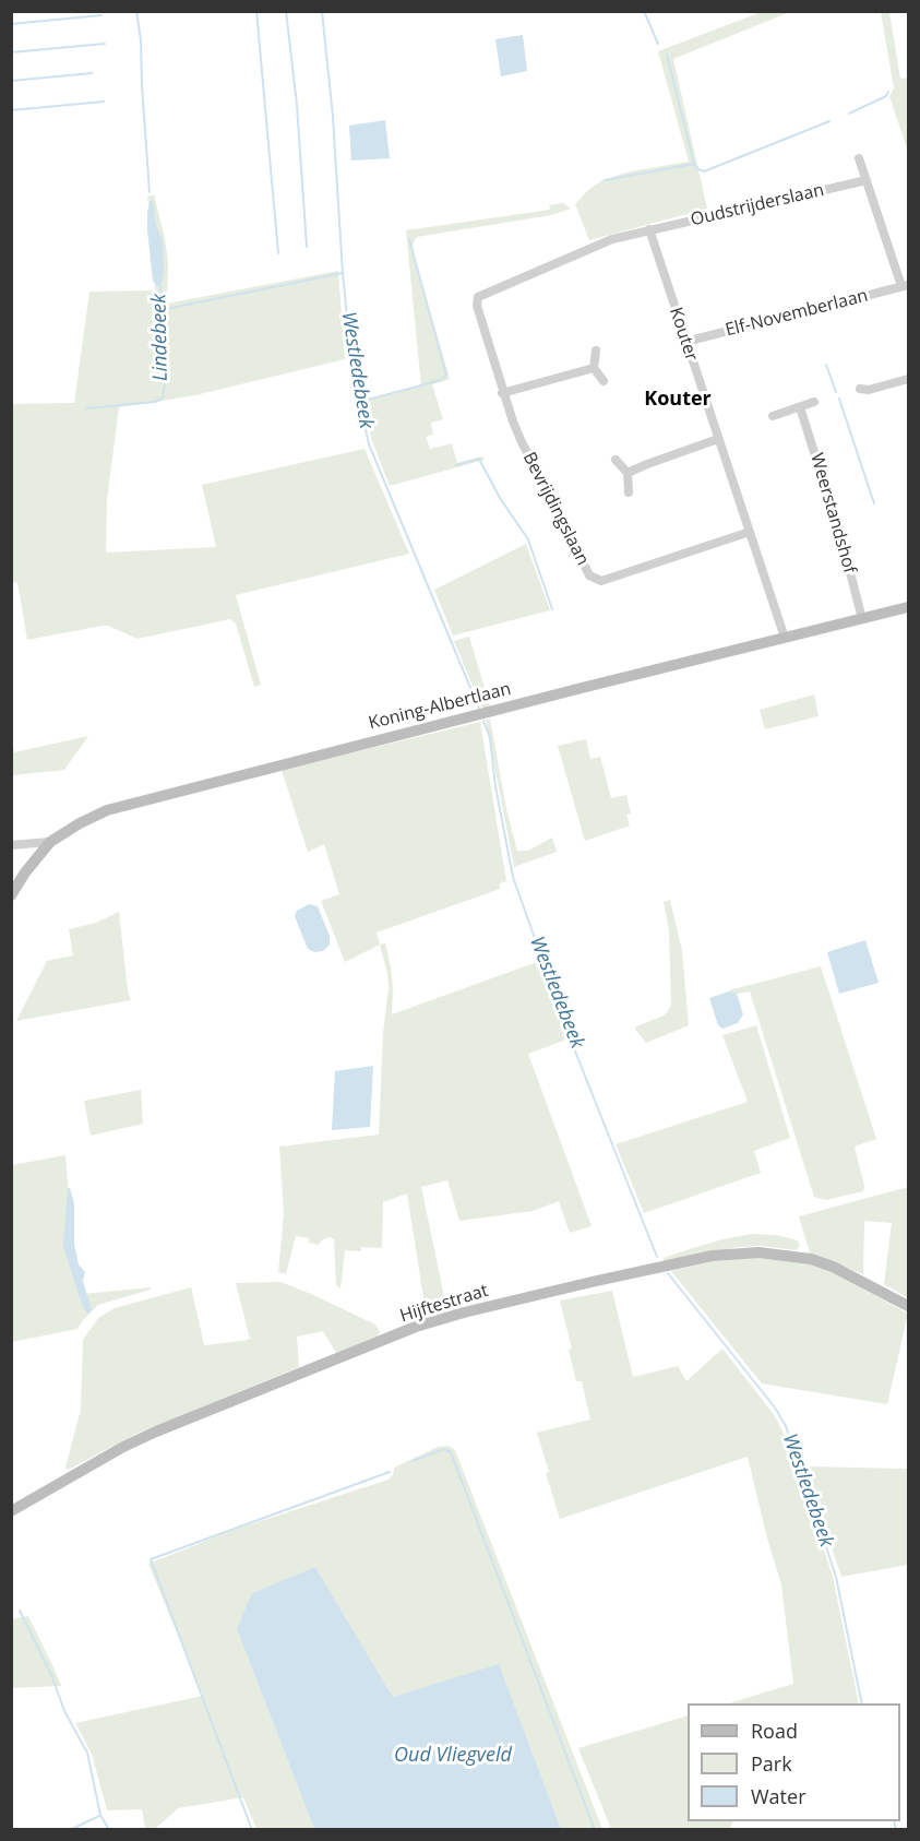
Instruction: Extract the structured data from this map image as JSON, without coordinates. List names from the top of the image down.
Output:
{
  "streets": {
    "street": [
      "Oudstrijderslaan",
      "Elf-Novemberlaan",
      "Kouter",
      "Bevrijdingslaan",
      "Weerstandshof",
      "Koning-Albertlaan",
      "Hijftestraat"
    ]
  },
  "crossings": [
    ["Oudstrijderslaan", "Kouter"],
    ["Oudstrijderslaan", "Bevrijdingslaan"],
    ["Elf-Novemberlaan", "Kouter"],
    ["Kouter", "Bevrijdingslaan"],
    ["Kouter", "Koning-Albertlaan"],
    ["Weerstandshof", "Koning-Albertlaan"]
  ],
  "districts": ["Kouter"],
  "water": ["Lindebeek", "Westledebeek", "Oud Vliegveld"],
  "legend": ["Road", "Park", "Water"]
}
